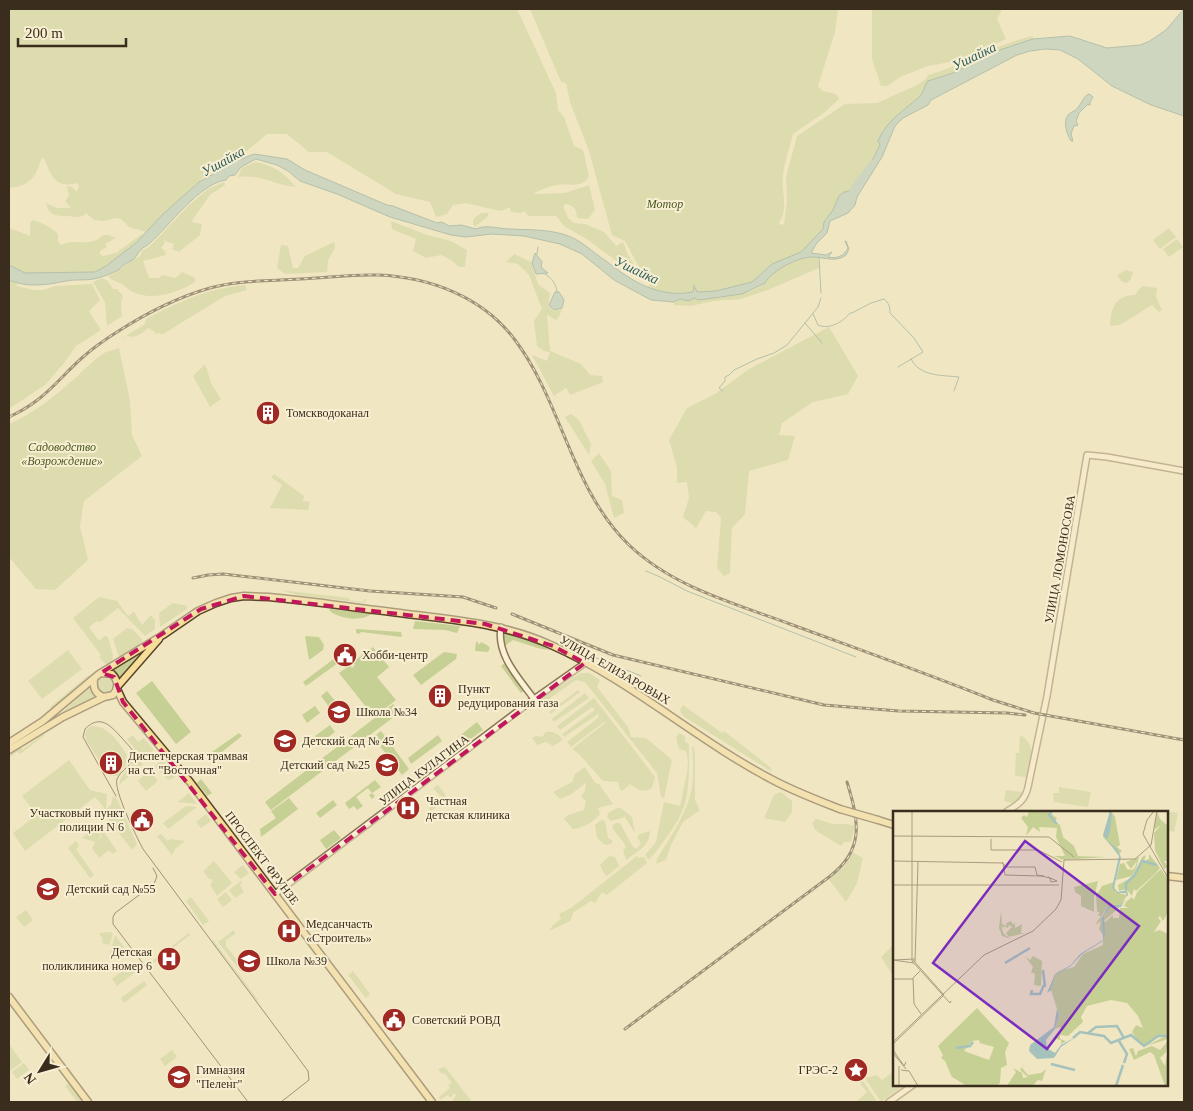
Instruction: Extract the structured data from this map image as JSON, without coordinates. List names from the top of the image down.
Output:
{
  "streets": {
    "main road": ["УЛИЦА ЕЛИЗАРОВЫХ", "ПРОСПЕКТ ФРУНЗЕ"],
    "street": ["УЛИЦА ЛОМОНОСОВА", "УЛИЦА КУЛАГИНА"]
  },
  "crossings": [
    ["УЛИЦА ЕЛИЗАРОВЫХ", "УЛИЦА КУЛАГИНА"],
    ["УЛИЦА ЕЛИЗАРОВЫХ", "ПРОСПЕКТ ФРУНЗЕ"],
    ["УЛИЦА КУЛАГИНА", "ПРОСПЕКТ ФРУНЗЕ"]
  ],
  "water": ["Ушайка"],
  "parks": ["Мотор", "Садоводство «Возрождение»"],
  "places": {
    "building": ["Томскводоканал", "Пункт редуцирования газа", "Диспетчерская трамвая на ст. \"Восточная\""],
    "public building": ["Хобби-центр", "Участковый пункт полиции N 6", "Советский РОВД"],
    "school or university": [
      "Школа №34",
      "Детский сад № 45",
      "Детский сад №25",
      "Детский сад №55",
      "Школа №39",
      "Гимназия \"Пеленг\""
    ],
    "hospital": ["Частная детская клиника", "Медсанчасть «Строитель»", "Детская поликлиника номер 6"],
    "place": ["ГРЭС-2"]
  },
  "scale_bar": "200 m",
  "north": "bottom left"
}
